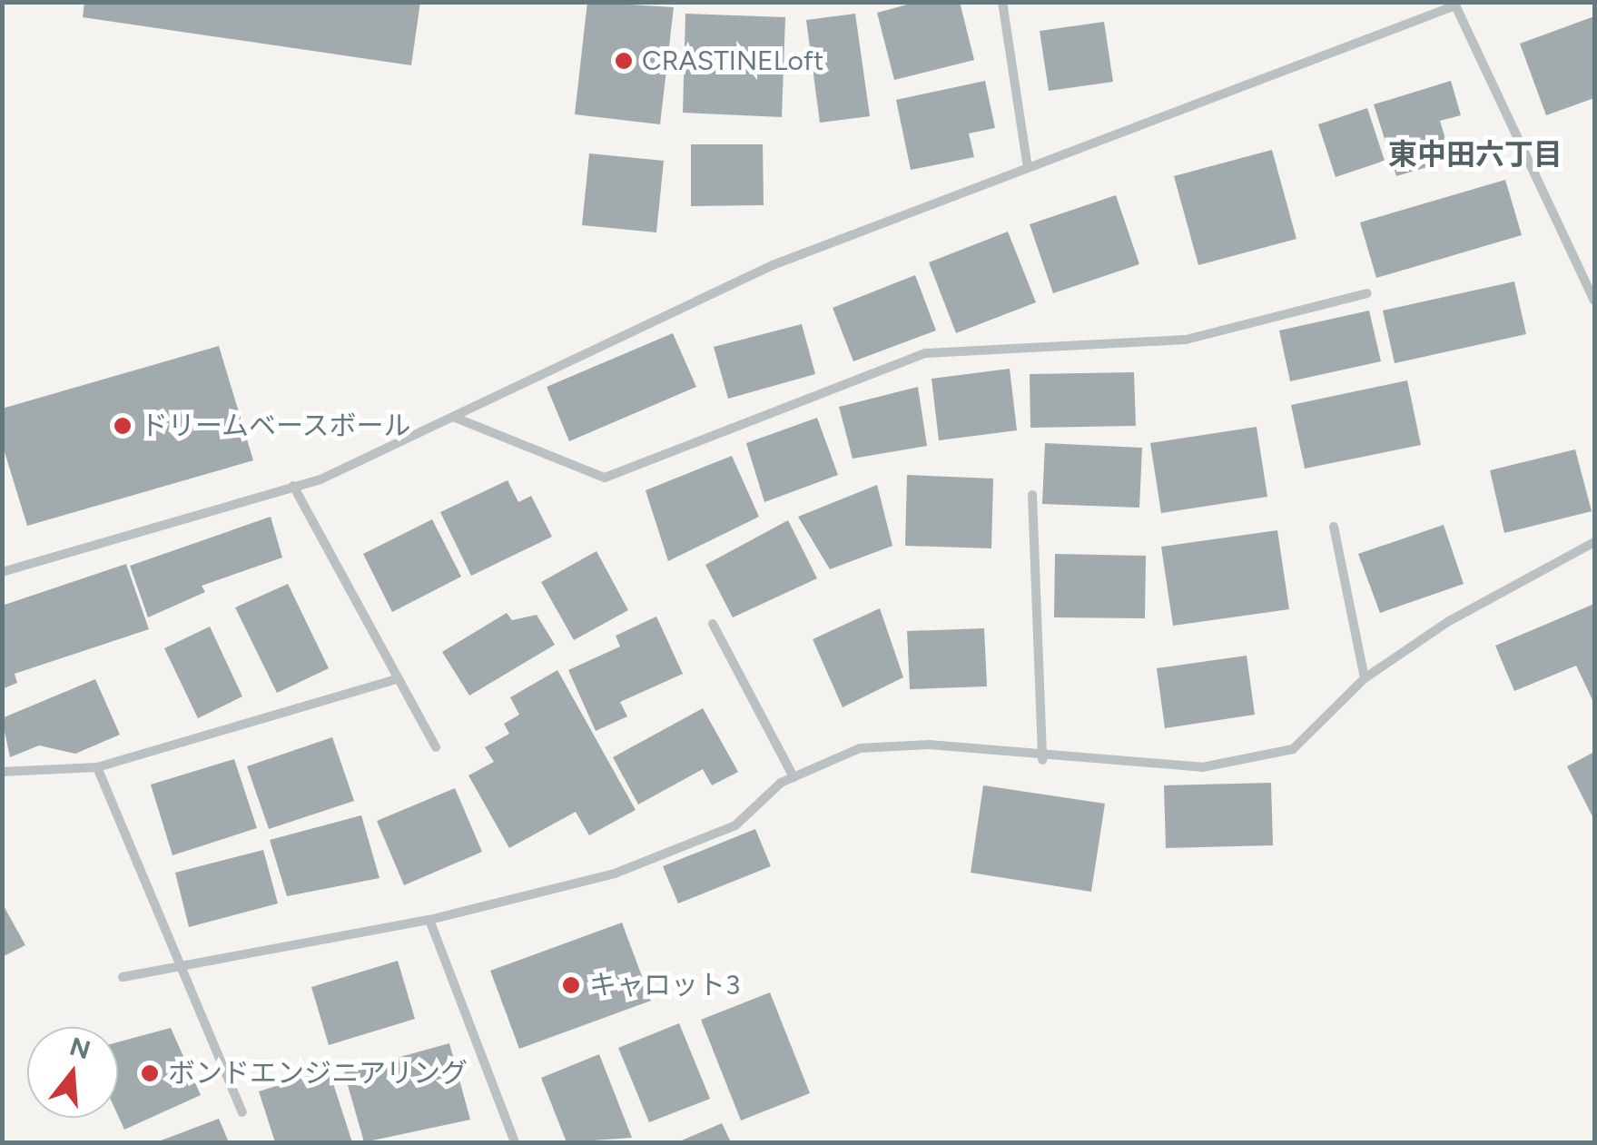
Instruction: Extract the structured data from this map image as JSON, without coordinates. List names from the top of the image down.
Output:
{
  "districts": ["東中田六丁目"],
  "places": [
    "CRASTINELoft",
    "ドリームベースボール",
    "キャロット3",
    "ボンドエンジニアリング"
  ],
  "north": "top"
}
